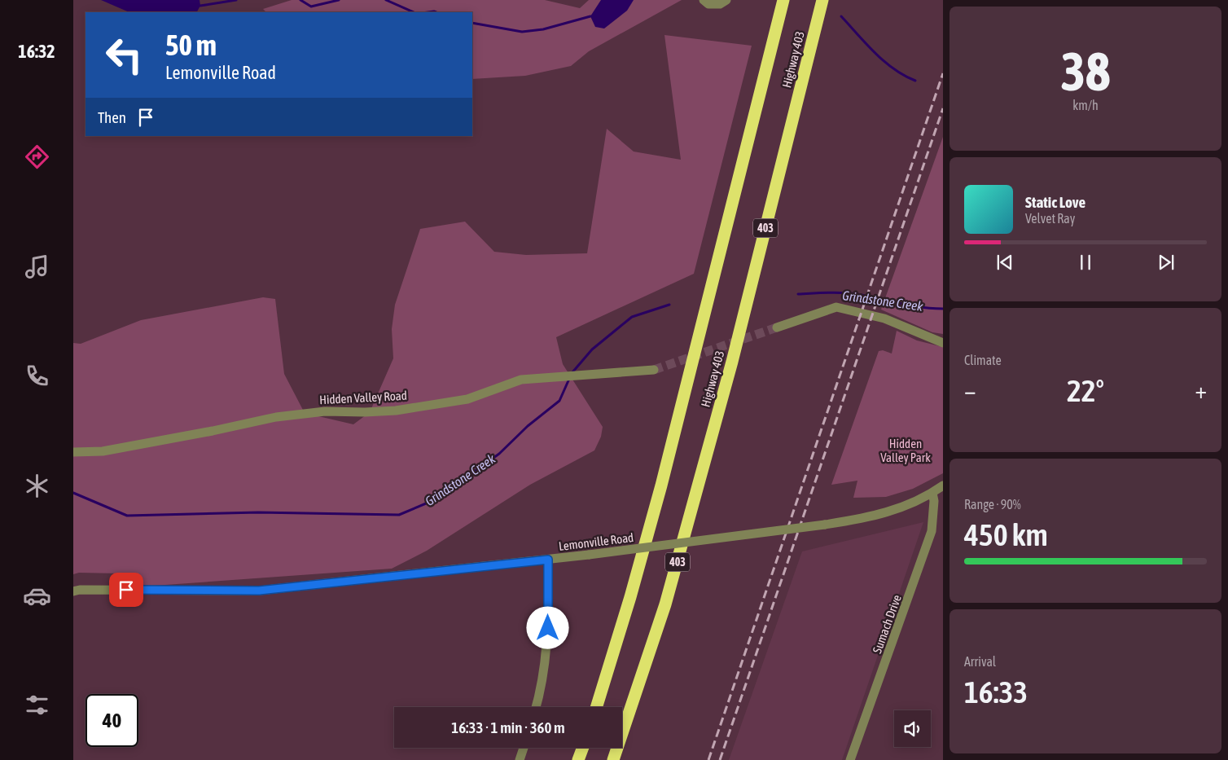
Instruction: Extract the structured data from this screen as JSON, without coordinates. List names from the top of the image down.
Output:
{
  "streets": {
    "highway": ["Highway 403", "403"],
    "street": ["Hidden Valley Road", "Lemonville Road", "Sumach Drive"]
  },
  "crossings": [
    ["Lemonville Road", "Sumach Drive"]
  ],
  "water": ["Grindstone Creek"],
  "parks": ["Hidden Valley Park"],
  "page": {
    "tabs": "16:32",
    "tile": [
      ["38", "km/h"],
      "Climate",
      ["Range · 90%", "450 km"],
      ["Arrival", "16:33"]
    ],
    "turn": ["50 m", "Lemonville Road"],
    "then": "Then",
    "song": ["Static Love", "Velvet Ray"],
    "heat": ["−", "22°", "+"],
    "limit": "40",
    "trip": "16:33 · 1 min · 360 m"
  }
}
